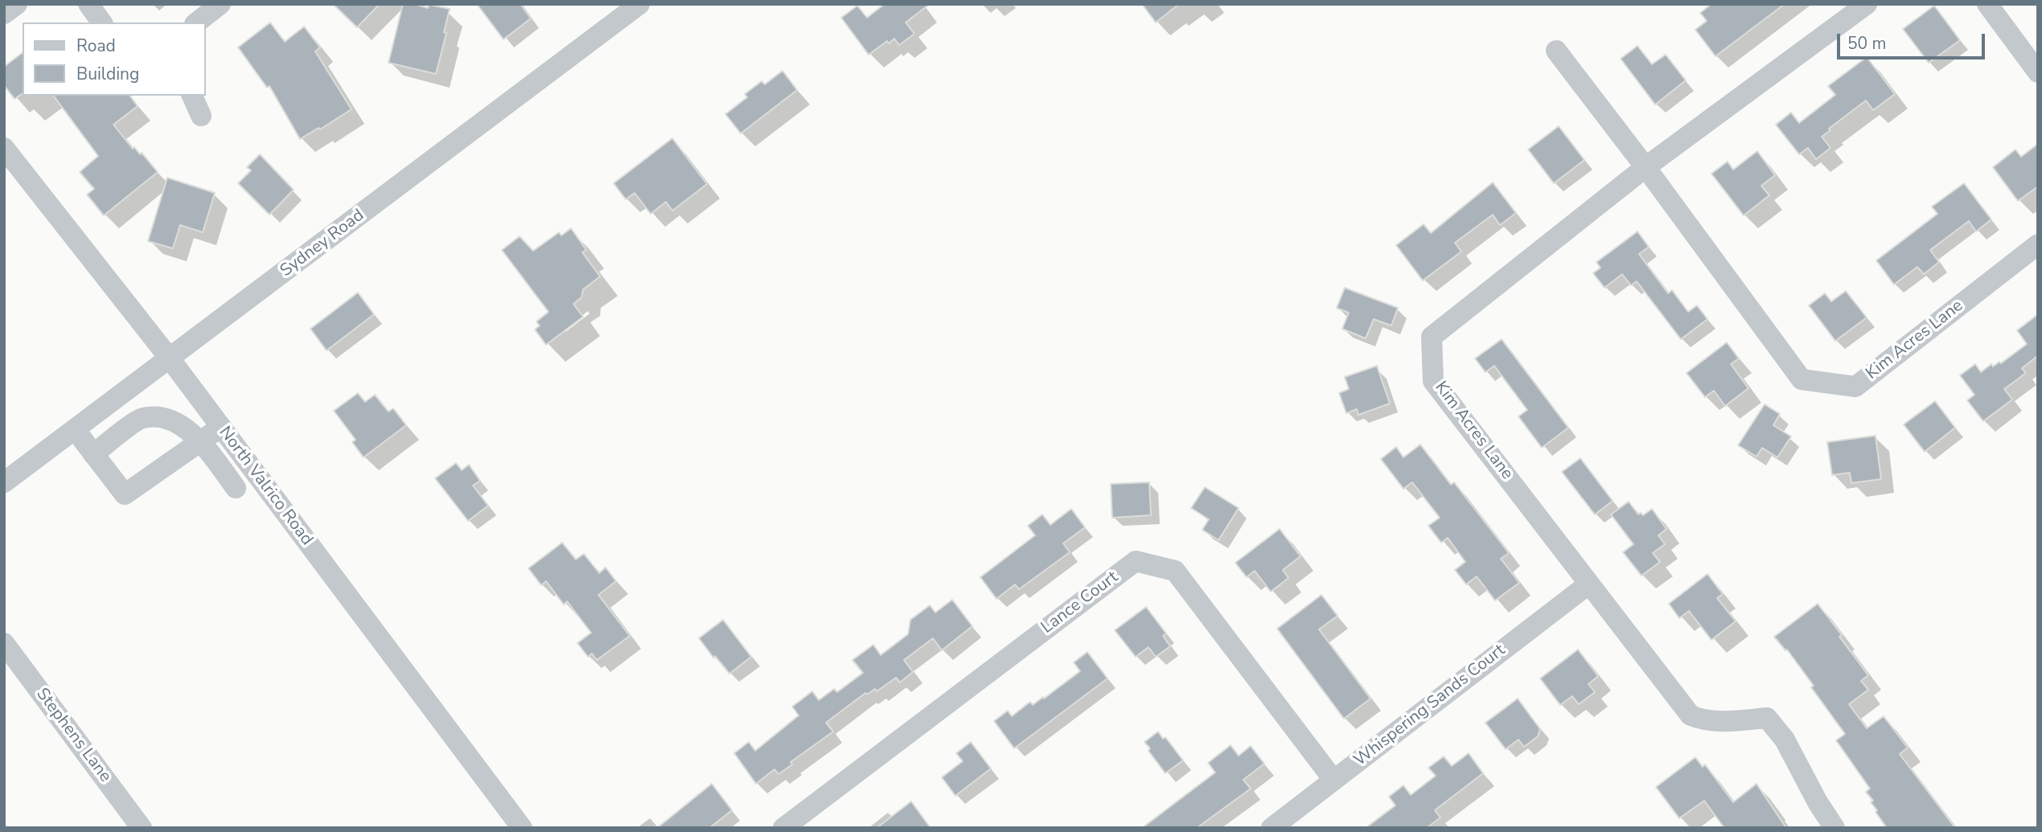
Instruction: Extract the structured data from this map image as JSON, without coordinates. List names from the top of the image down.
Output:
{
  "streets": {
    "street": [
      "Sydney Road",
      "Kim Acres Lane",
      "North Valrico Road",
      "Lance Court",
      "Whispering Sands Court",
      "Stephens Lane"
    ]
  },
  "crossings": [
    ["Sydney Road", "North Valrico Road"],
    ["Kim Acres Lane", "Whispering Sands Court"],
    ["Lance Court", "Whispering Sands Court"]
  ],
  "legend": ["Road", "Building"],
  "scale_bar": "50 m"
}
